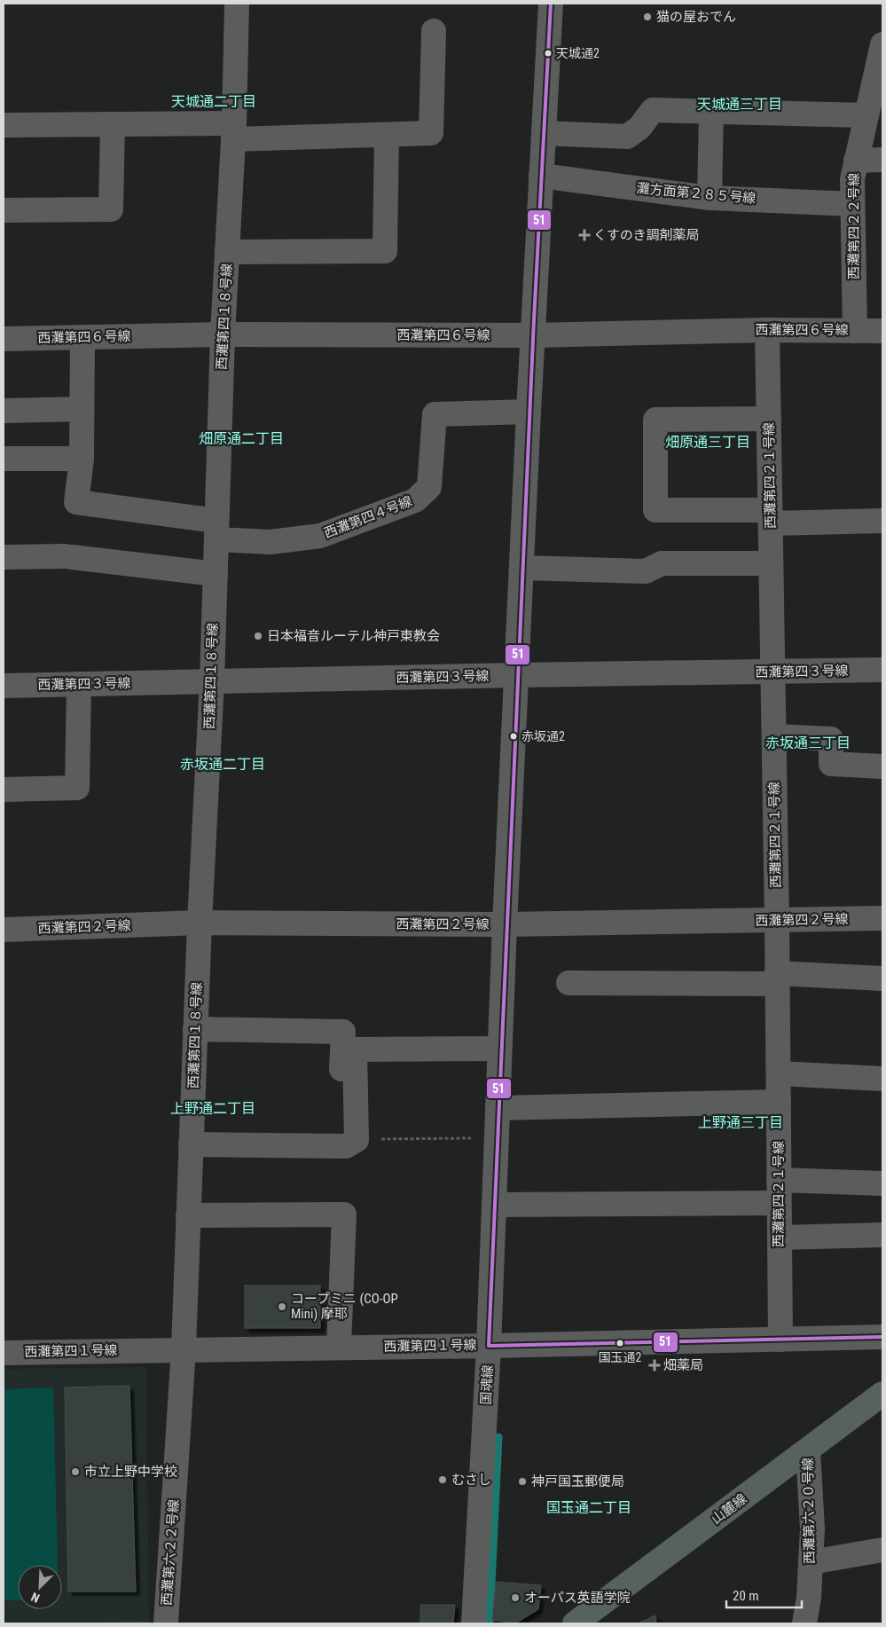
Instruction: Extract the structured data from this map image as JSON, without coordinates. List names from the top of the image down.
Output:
{
  "streets": {
    "main road": ["山麓線"],
    "street": [
      "灘方面第２８５号線",
      "西灘第四２２号線",
      "西灘第四１８号線",
      "西灘第四６号線",
      "西灘第四２１号線",
      "西灘第四４号線",
      "西灘第四３号線",
      "西灘第四２号線",
      "西灘第四１号線",
      "国魂線",
      "西灘第六２０号線",
      "西灘第六２２号線"
    ]
  },
  "crossings": [
    ["灘方面第２８５号線", "西灘第四２２号線"],
    ["灘方面第２８５号線", "国魂線"],
    ["西灘第四２２号線", "西灘第四６号線"],
    ["西灘第四１８号線", "西灘第四６号線"],
    ["西灘第四１８号線", "西灘第四４号線"],
    ["西灘第四１８号線", "西灘第四３号線"],
    ["西灘第四１８号線", "西灘第四２号線"],
    ["西灘第四１８号線", "西灘第四１号線"],
    ["西灘第四１８号線", "西灘第六２２号線"],
    ["西灘第四６号線", "西灘第四２１号線"],
    ["西灘第四６号線", "国魂線"],
    ["西灘第四２１号線", "西灘第四３号線"],
    ["西灘第四２１号線", "西灘第四２号線"],
    ["西灘第四２１号線", "西灘第四１号線"],
    ["西灘第四４号線", "国魂線"],
    ["西灘第四３号線", "国魂線"],
    ["西灘第四２号線", "国魂線"],
    ["西灘第四１号線", "国魂線"],
    ["西灘第四１号線", "西灘第六２２号線"],
    ["山麓線", "西灘第六２０号線"]
  ],
  "districts": [
    "天城通二丁目",
    "天城通三丁目",
    "畑原通二丁目",
    "畑原通三丁目",
    "赤坂通三丁目",
    "赤坂通二丁目",
    "上野通二丁目",
    "上野通三丁目",
    "国玉通二丁目"
  ],
  "places": {
    "other": [
      "猫の屋おでん",
      "天城通2",
      "日本福音ルーテル神戸東教会",
      "赤坂通2",
      "コープミニ (CO-OP Mini) 摩耶",
      "国玉通2",
      "市立上野中学校",
      "むさし",
      "神戸国玉郵便局",
      "オーパス英語学院"
    ],
    "health": ["くすのき調剤薬局", "畑薬局"]
  },
  "lines": ["transit line 51"],
  "scale_bar": "20 m",
  "north": "bottom left"
}
